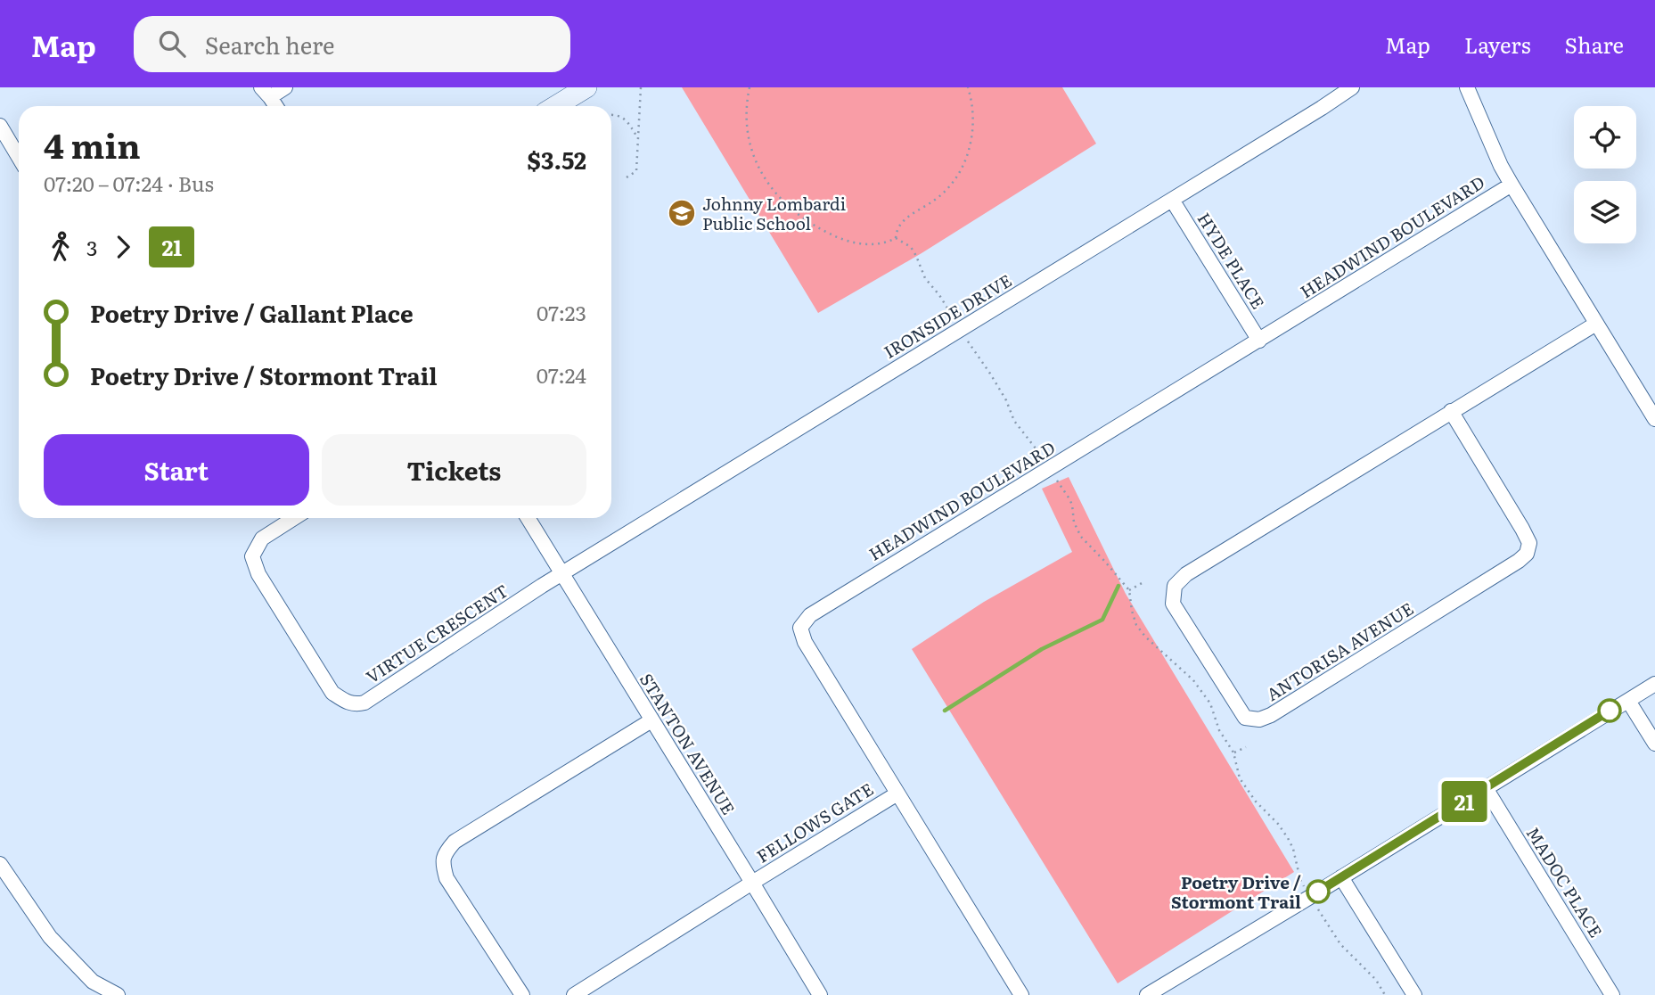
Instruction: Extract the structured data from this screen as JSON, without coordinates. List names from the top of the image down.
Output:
{
  "streets": {
    "street": [
      "HEADWIND BOULEVARD",
      "HYDE PLACE",
      "IRONSIDE DRIVE",
      "VIRTUE CRESCENT",
      "ANTORISA AVENUE",
      "STANTON AVENUE",
      "FELLOWS GATE",
      "MADOC PLACE"
    ]
  },
  "crossings": [
    ["HEADWIND BOULEVARD", "HYDE PLACE"],
    ["HEADWIND BOULEVARD", "FELLOWS GATE"],
    ["HYDE PLACE", "IRONSIDE DRIVE"],
    ["IRONSIDE DRIVE", "VIRTUE CRESCENT"],
    ["IRONSIDE DRIVE", "STANTON AVENUE"],
    ["VIRTUE CRESCENT", "STANTON AVENUE"],
    ["STANTON AVENUE", "FELLOWS GATE"]
  ],
  "places": {
    "school or university": ["Johnny Lombardi Public School"],
    "other": ["Poetry Drive / Stormont Trail"]
  },
  "lines": ["bus line 21"],
  "page": {
    "header": "Map",
    "search": "Search here",
    "nav": ["Map", "Layers", "Share"],
    "on_map": "21",
    "heading": ["4 min", "07:20 – 07:24 · Bus", "$3.52"],
    "legs": ["3", "21"],
    "list": [
      {
        "name": "Poetry Drive / Gallant Place",
        "value": "07:23"
      },
      {
        "name": "Poetry Drive / Stormont Trail",
        "value": "07:24"
      }
    ],
    "buttons": ["Start", "Tickets"]
  }
}
